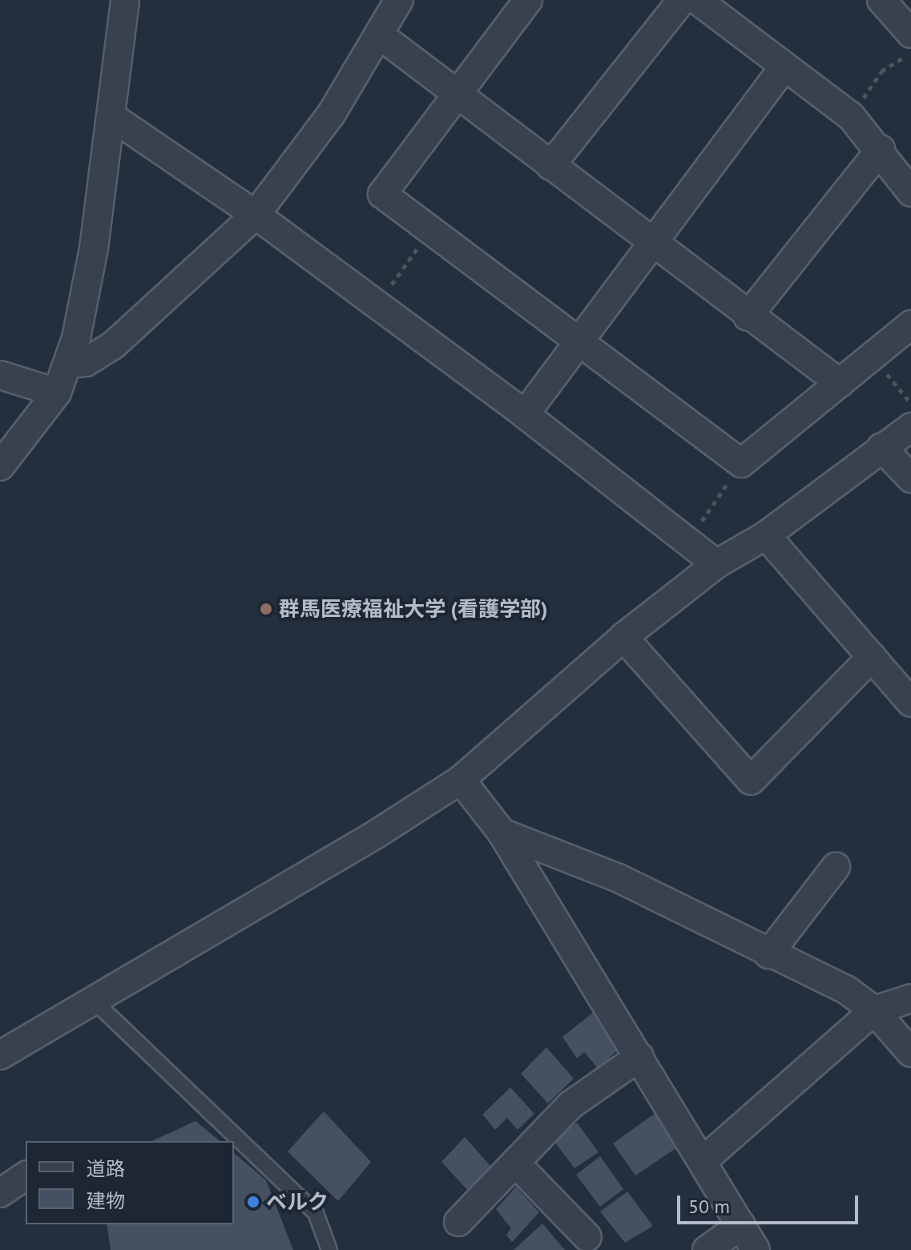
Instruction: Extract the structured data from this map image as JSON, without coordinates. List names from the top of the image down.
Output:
{
  "places": ["群馬医療福祉大学 (看護学部)", "ベルク"],
  "legend": ["道路", "建物"],
  "scale_bar": "50 m"
}
